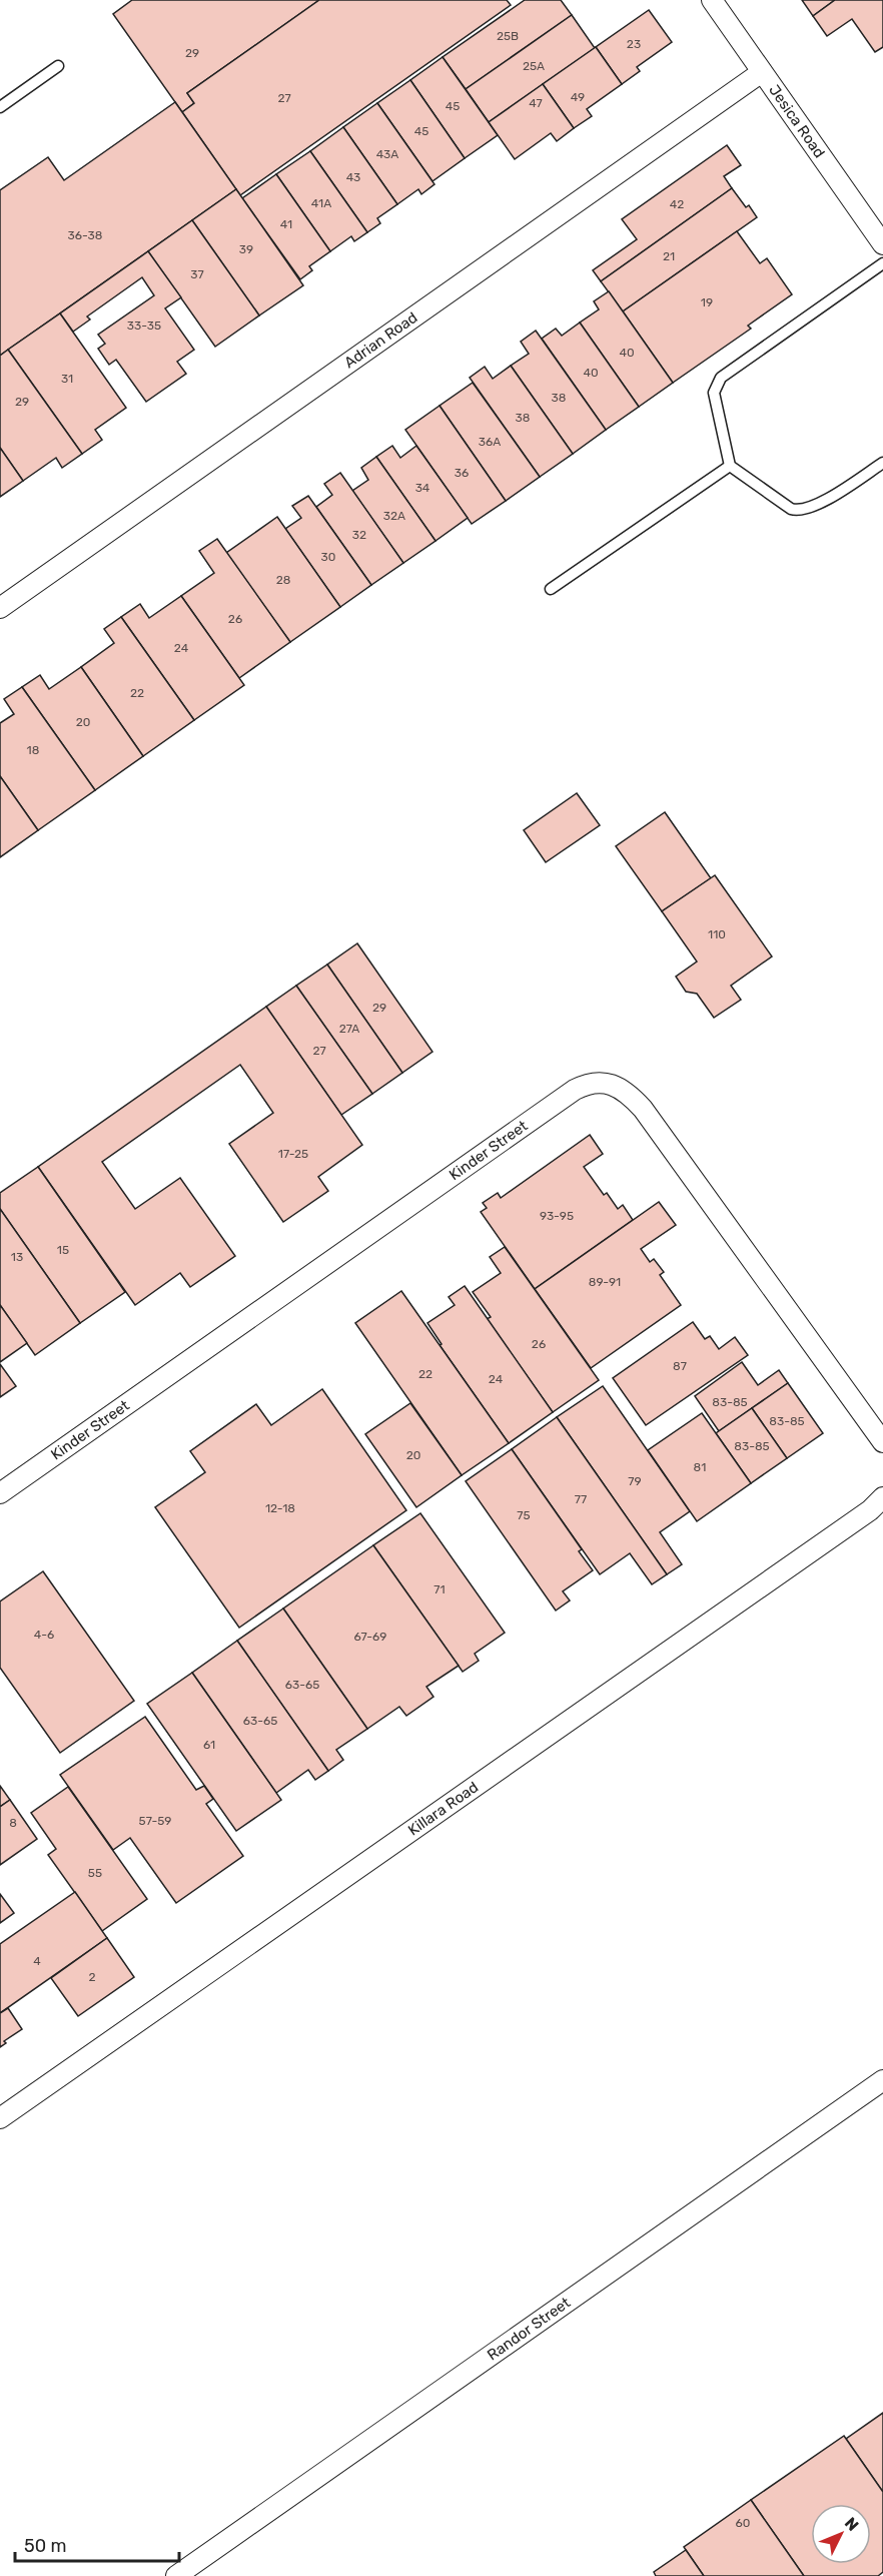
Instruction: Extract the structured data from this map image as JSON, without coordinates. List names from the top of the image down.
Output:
{
  "streets": {
    "street": [
      "Jesica Road",
      "Adrian Road",
      "Kinder Street",
      "Killara Road",
      "Randor Street"
    ]
  },
  "crossings": [
    ["Jesica Road", "Adrian Road"]
  ],
  "house_numbers": [
    "25B",
    "23",
    "29",
    "25A",
    "49",
    "27",
    "47",
    "45",
    "45",
    "43A",
    "43",
    "41A",
    "42",
    "41",
    "36-38",
    "39",
    "21",
    "37",
    "19",
    "33-35",
    "40",
    "40",
    "31",
    "38",
    "29",
    "38",
    "36A",
    "36",
    "34",
    "32A",
    "32",
    "30",
    "28",
    "26",
    "24",
    "22",
    "20",
    "18",
    "110",
    "29",
    "27A",
    "27",
    "17-25",
    "93-95",
    "15",
    "13",
    "89-91",
    "26",
    "87",
    "22",
    "24",
    "83-85",
    "83-85",
    "83-85",
    "20",
    "81",
    "79",
    "77",
    "12-18",
    "75",
    "71",
    "4-6",
    "67-69",
    "63-65",
    "63-65",
    "61",
    "57-59",
    "8",
    "55",
    "4",
    "2",
    "60"
  ],
  "scale_bar": "50 m",
  "north": "top right"
}
